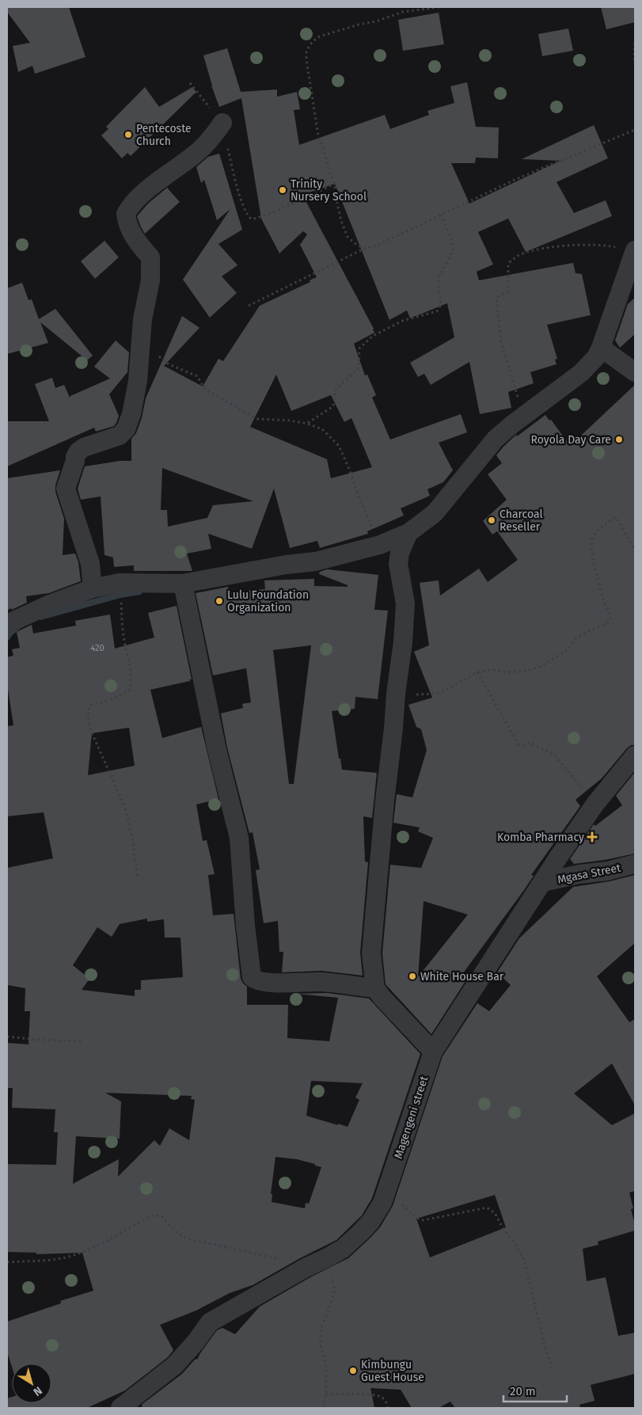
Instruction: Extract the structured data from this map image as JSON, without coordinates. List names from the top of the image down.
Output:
{
  "streets": {
    "street": ["Mgasa Street", "Magengeni street"]
  },
  "crossings": [
    ["Mgasa Street", "Magengeni street"]
  ],
  "places": {
    "other": [
      "Pentecoste Church",
      "Trinity Nursery School",
      "Royola Day Care",
      "Charcoal Reseller",
      "Lulu Foundation Organization",
      "White House Bar",
      "Kimbungu Guest House"
    ],
    "health": ["Komba Pharmacy"]
  },
  "house_numbers": ["420"],
  "scale_bar": "20 m",
  "north": "bottom right"
}
